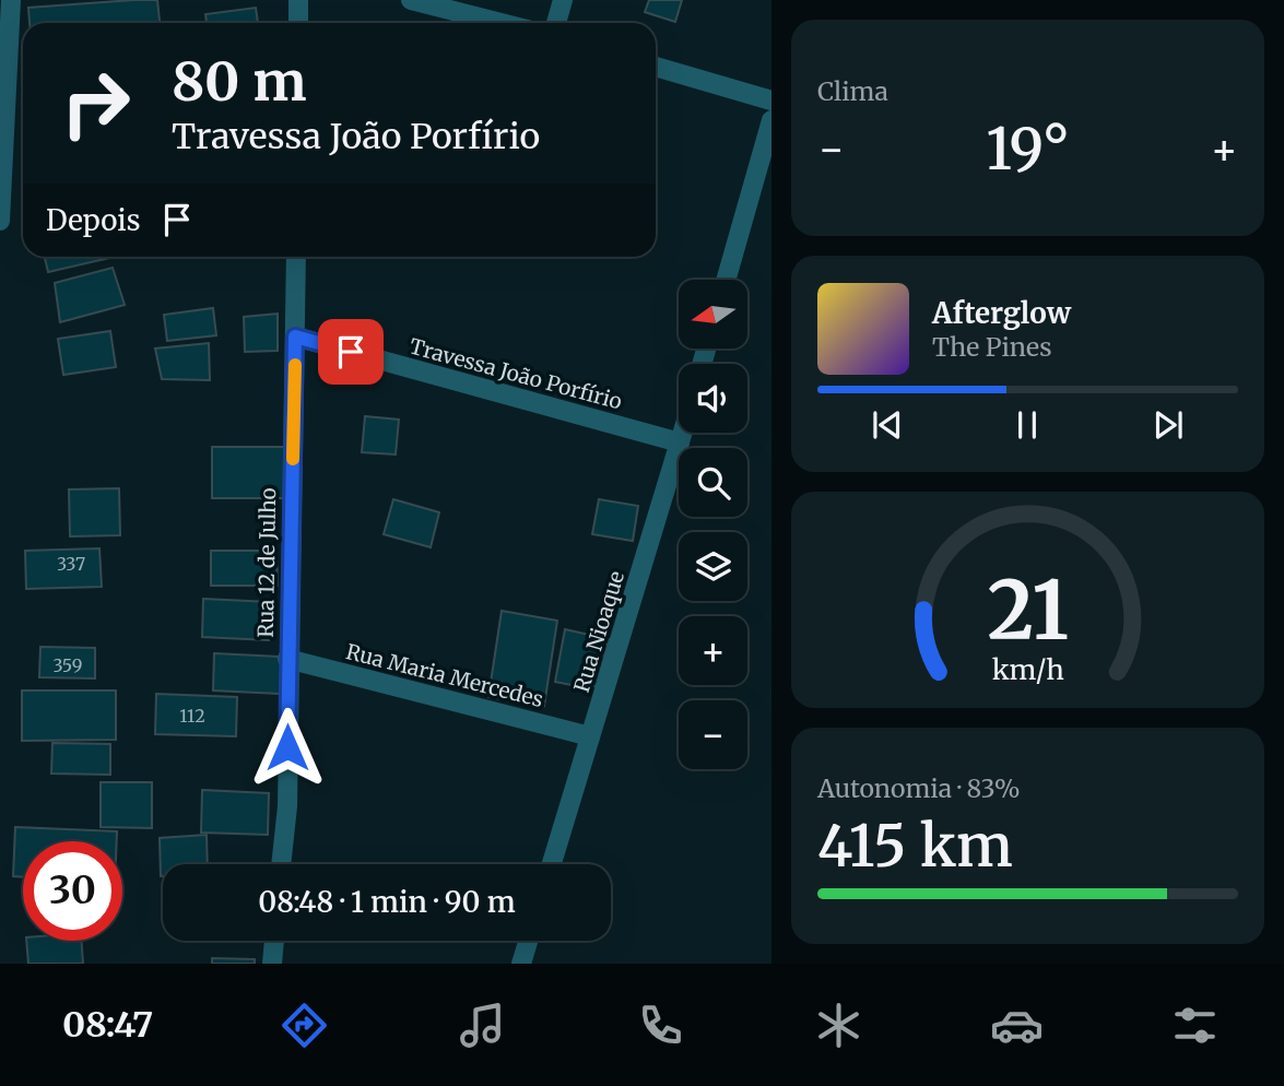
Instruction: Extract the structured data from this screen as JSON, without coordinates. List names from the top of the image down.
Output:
{
  "streets": {
    "street": [
      "Travessa João Porfírio",
      "Rua 12 de Julho",
      "Rua Nioaque",
      "Rua Maria Mercedes"
    ]
  },
  "crossings": [
    ["Travessa João Porfírio", "Rua 12 de Julho"],
    ["Travessa João Porfírio", "Rua Nioaque"],
    ["Rua 12 de Julho", "Rua Maria Mercedes"],
    ["Rua Nioaque", "Rua Maria Mercedes"]
  ],
  "house_numbers": ["337", "359", "112"],
  "north": "left",
  "page": {
    "tile": [
      "Clima",
      ["Autonomia · 83%", "415 km"]
    ],
    "turn": ["80 m", "Travessa João Porfírio"],
    "heat": ["−", "19°", "+"],
    "then": "Depois",
    "map_buttons": ["+", "−"],
    "song": ["Afterglow", "The Pines"],
    "limit": "30",
    "trip": "08:48 · 1 min · 90 m",
    "tabs": "08:47",
    "gauge": ["21", "km/h"]
  }
}
